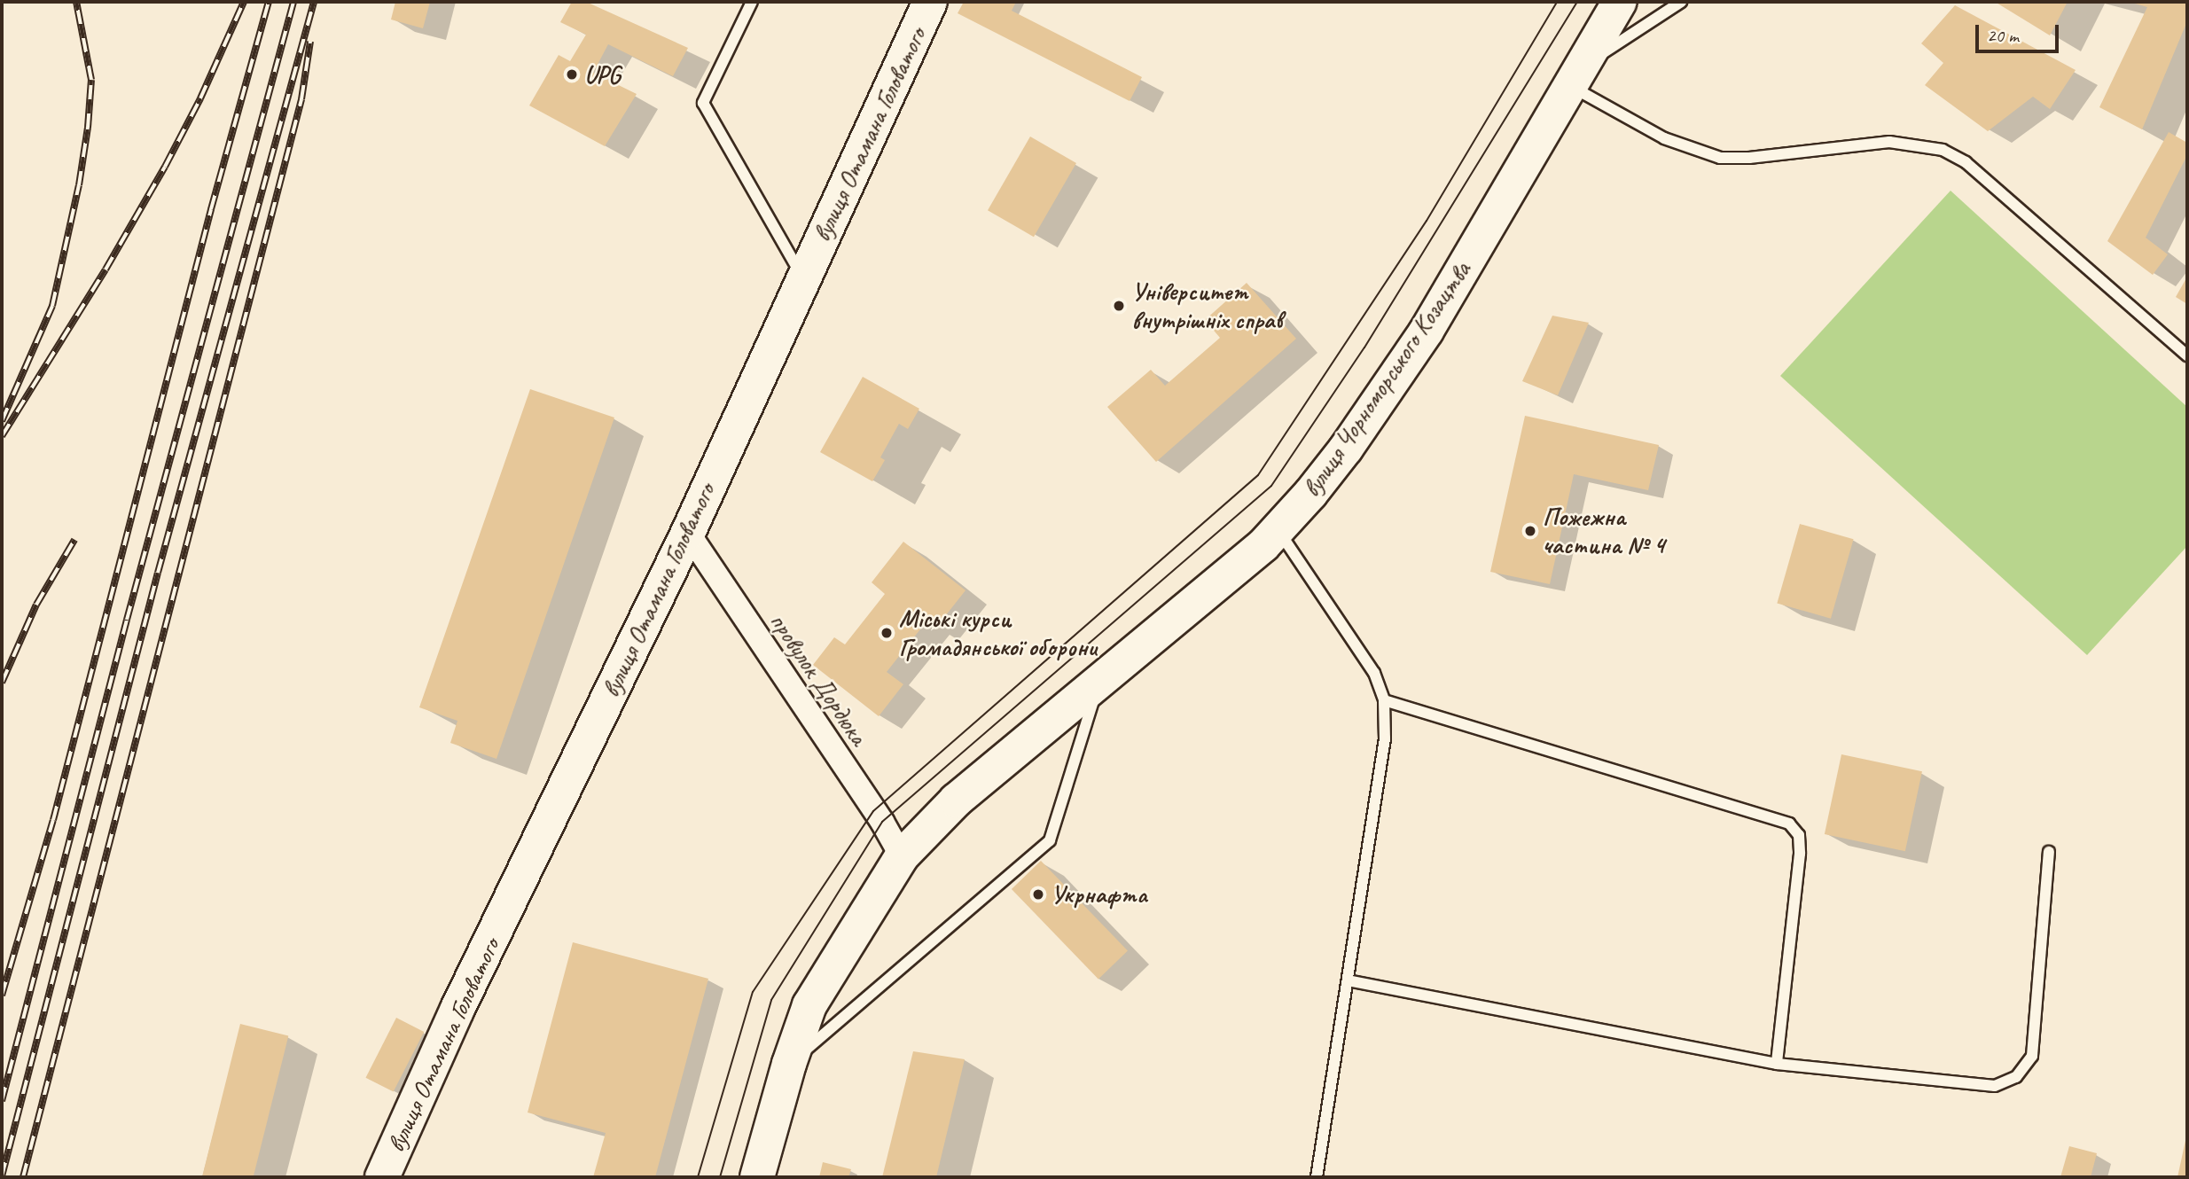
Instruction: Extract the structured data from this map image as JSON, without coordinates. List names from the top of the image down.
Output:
{
  "streets": {
    "main road": ["вулиця Отамана Головатого", "вулиця Чорноморського Козацтва"],
    "street": ["провулок Дордюка"]
  },
  "crossings": [
    ["вулиця Отамана Головатого", "провулок Дордюка"],
    ["вулиця Чорноморського Козацтва", "провулок Дордюка"]
  ],
  "places": [
    "UPG",
    "Університет внутрішніх справ",
    "Пожежна частина № 4",
    "Міські курси Громадянської оборони",
    "Укрнафта"
  ],
  "scale_bar": "20 m"
}
